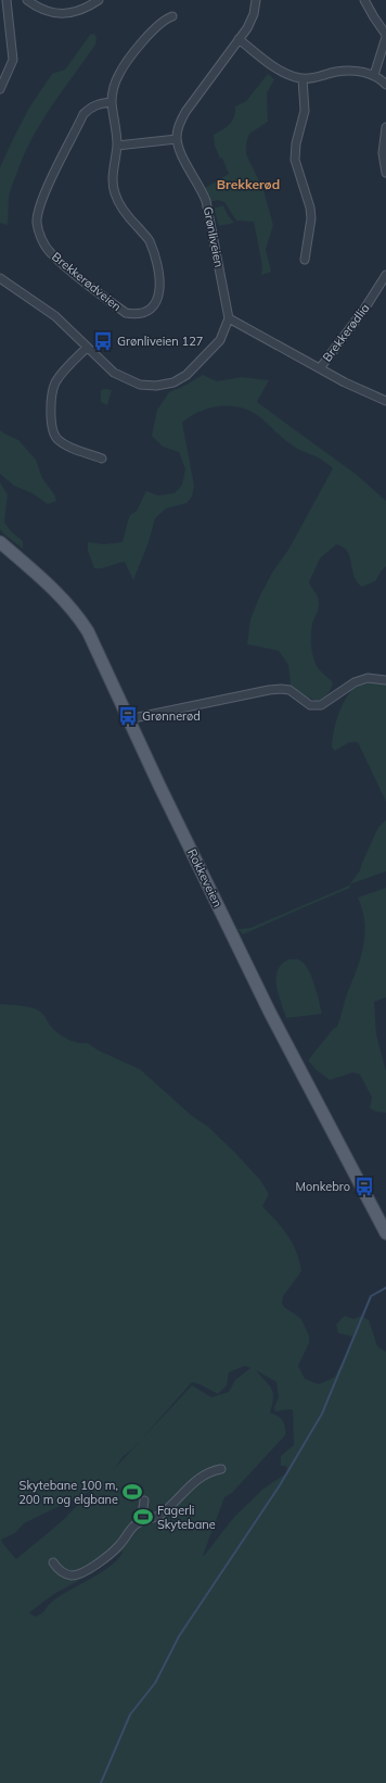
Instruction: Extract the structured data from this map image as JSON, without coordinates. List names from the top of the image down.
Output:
{
  "streets": {
    "main road": ["Rokkeveien"],
    "street": ["Grønliveien", "Brekkerødveien", "Brekkerødlia"]
  },
  "crossings": [
    ["Grønliveien", "Brekkerødlia"]
  ],
  "districts": ["Brekkerød"],
  "places": {
    "bus stop": ["Grønliveien 127", "Grønnerød", "Monkebro"],
    "sports": ["Skytebane 100 m, 200 m og elgbane", "Fagerli Skytebane"]
  }
}
